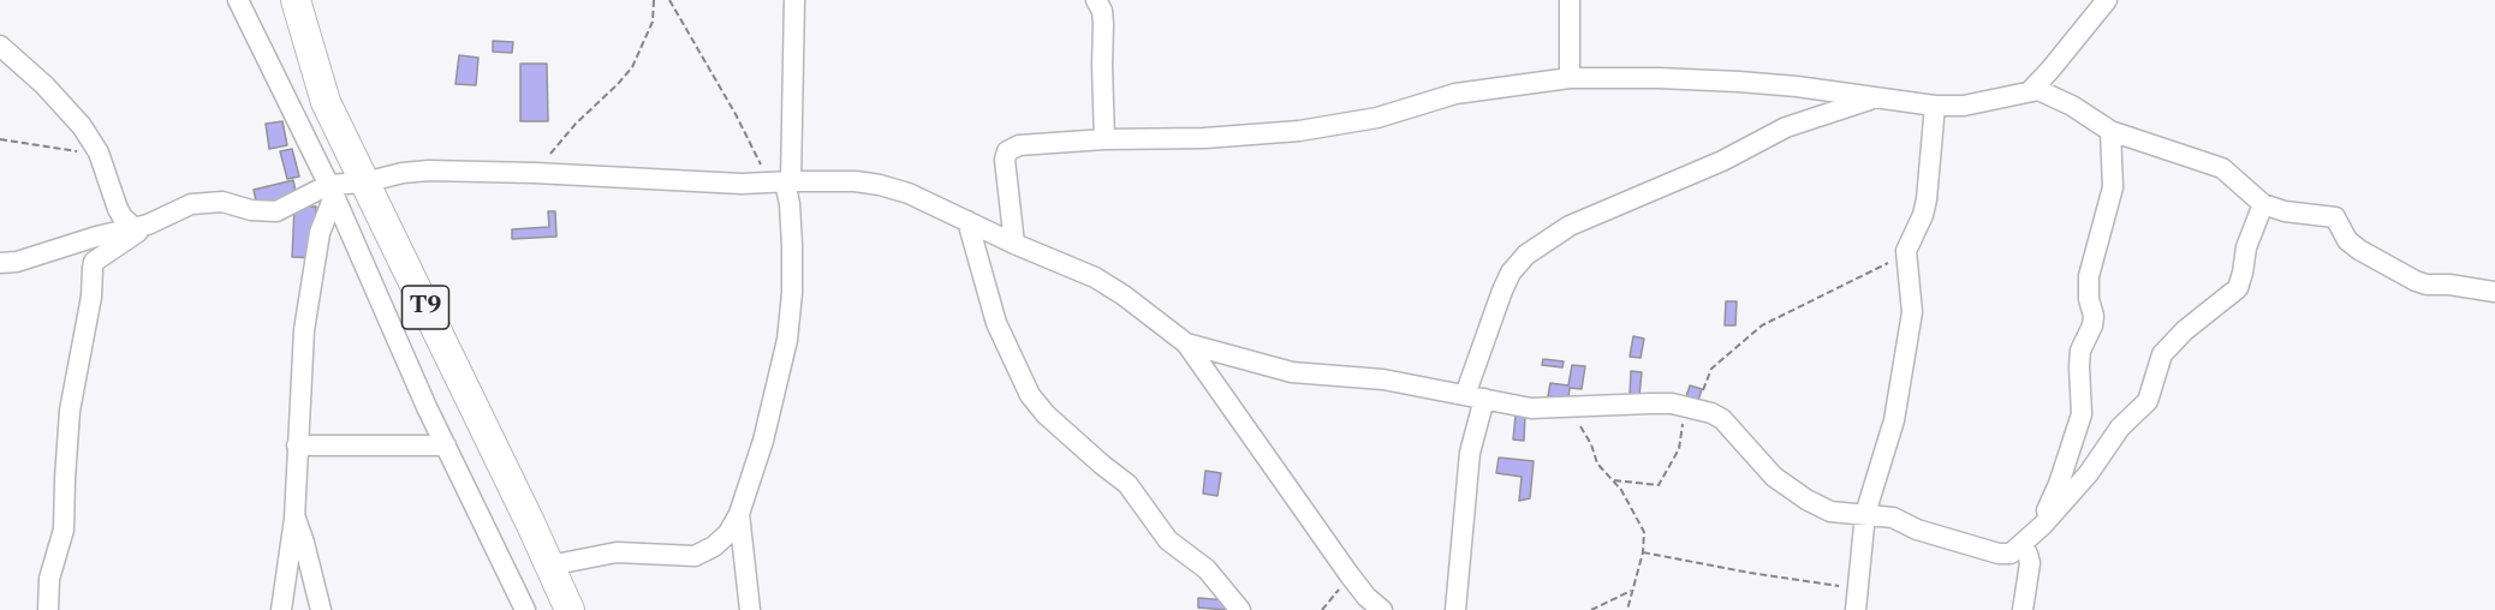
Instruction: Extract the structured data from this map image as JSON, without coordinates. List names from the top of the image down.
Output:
{
  "streets": {
    "highway": ["T9"]
  }
}
